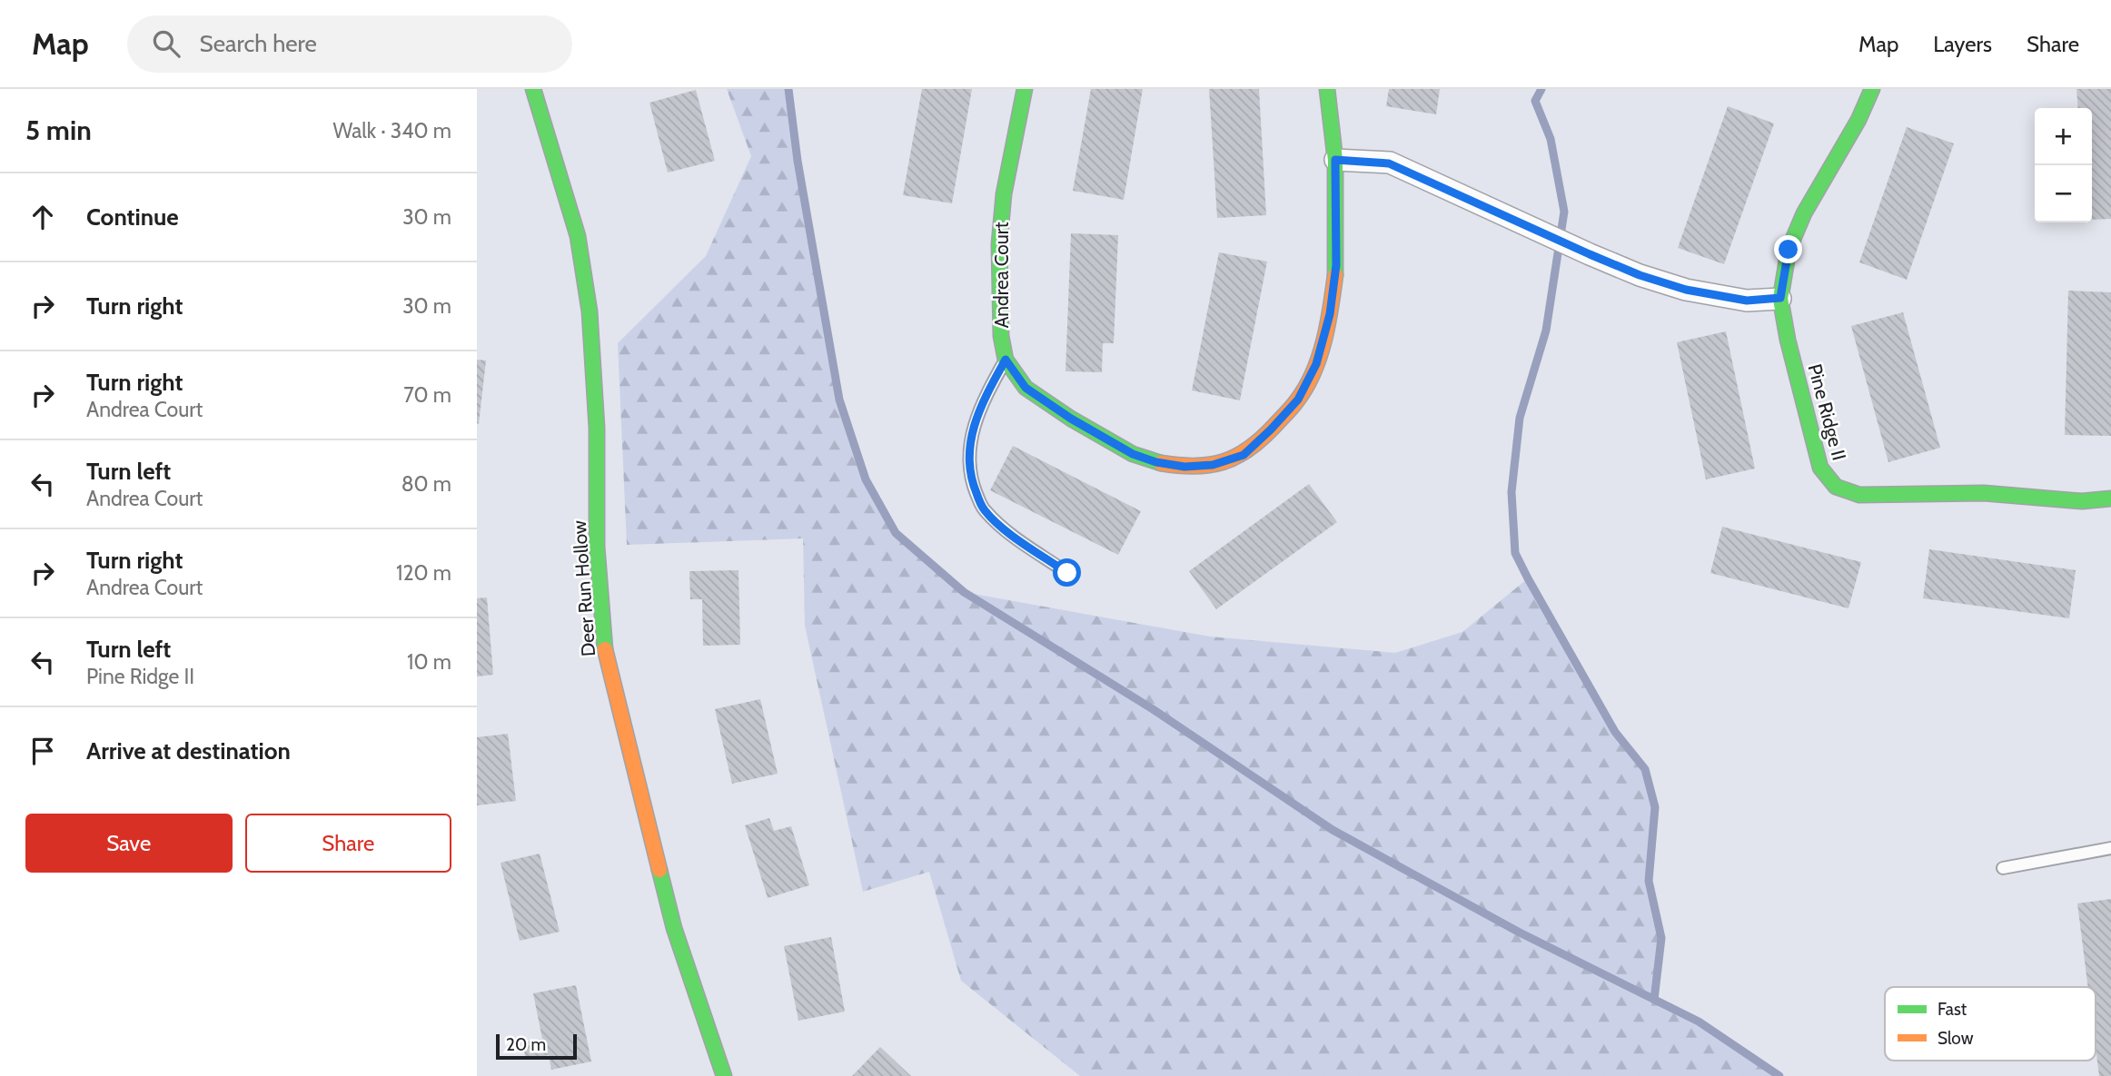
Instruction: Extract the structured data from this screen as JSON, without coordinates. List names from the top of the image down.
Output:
{
  "streets": {
    "street": ["Andrea Court", "Pine Ridge II", "Deer Run Hollow"]
  },
  "legend": ["Fast", "Slow"],
  "scale_bar": "20 m",
  "page": {
    "header": "Map",
    "search": "Search here",
    "nav": ["Map", "Layers", "Share"],
    "heading": ["5 min", "Walk · 340 m"],
    "map_buttons": ["+", "−"],
    "list": [
      ["Continue", "30 m"],
      ["Turn right", "30 m"],
      ["Turn right", "Andrea Court", "70 m"],
      ["Turn left", "Andrea Court", "80 m"],
      ["Turn right", "Andrea Court", "120 m"],
      ["Turn left", "Pine Ridge II", "10 m"],
      "Arrive at destination"
    ],
    "buttons": ["Save", "Share"],
    "scale": "20 m"
  }
}
